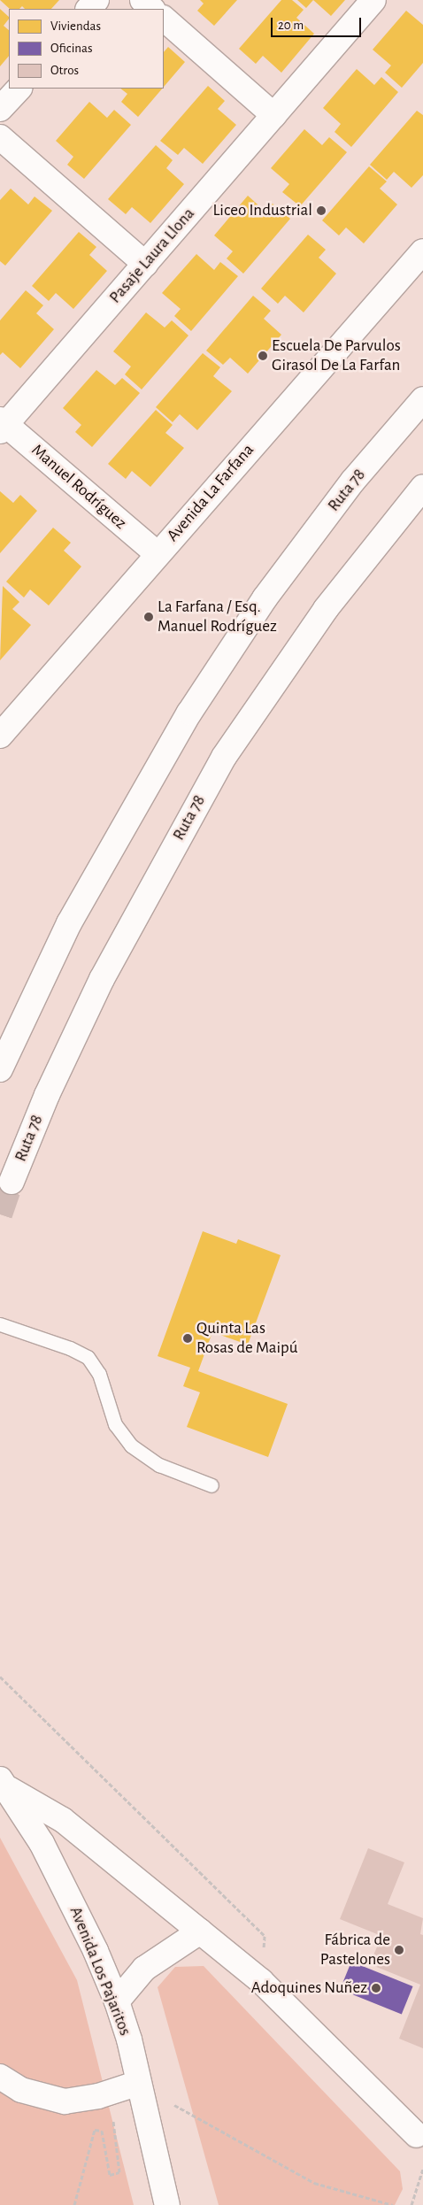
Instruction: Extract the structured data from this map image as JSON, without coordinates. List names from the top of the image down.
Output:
{
  "streets": {
    "main road": [
      "Pasaje Laura Llona",
      "Manuel Rodríguez",
      "Ruta 78",
      "Avenida La Farfana",
      "Avenida Los Pajaritos"
    ]
  },
  "crossings": [
    ["Pasaje Laura Llona", "Manuel Rodríguez"],
    ["Manuel Rodríguez", "Avenida La Farfana"]
  ],
  "places": [
    "Liceo Industrial",
    "Escuela De Parvulos Girasol De La Farfan",
    "La Farfana / Esq. Manuel Rodríguez",
    "Quinta Las Rosas de Maipú",
    "Fábrica de Pastelones",
    "Adoquines Nuñez"
  ],
  "legend": ["Viviendas", "Oficinas", "Otros"],
  "scale_bar": "20 m"
}
